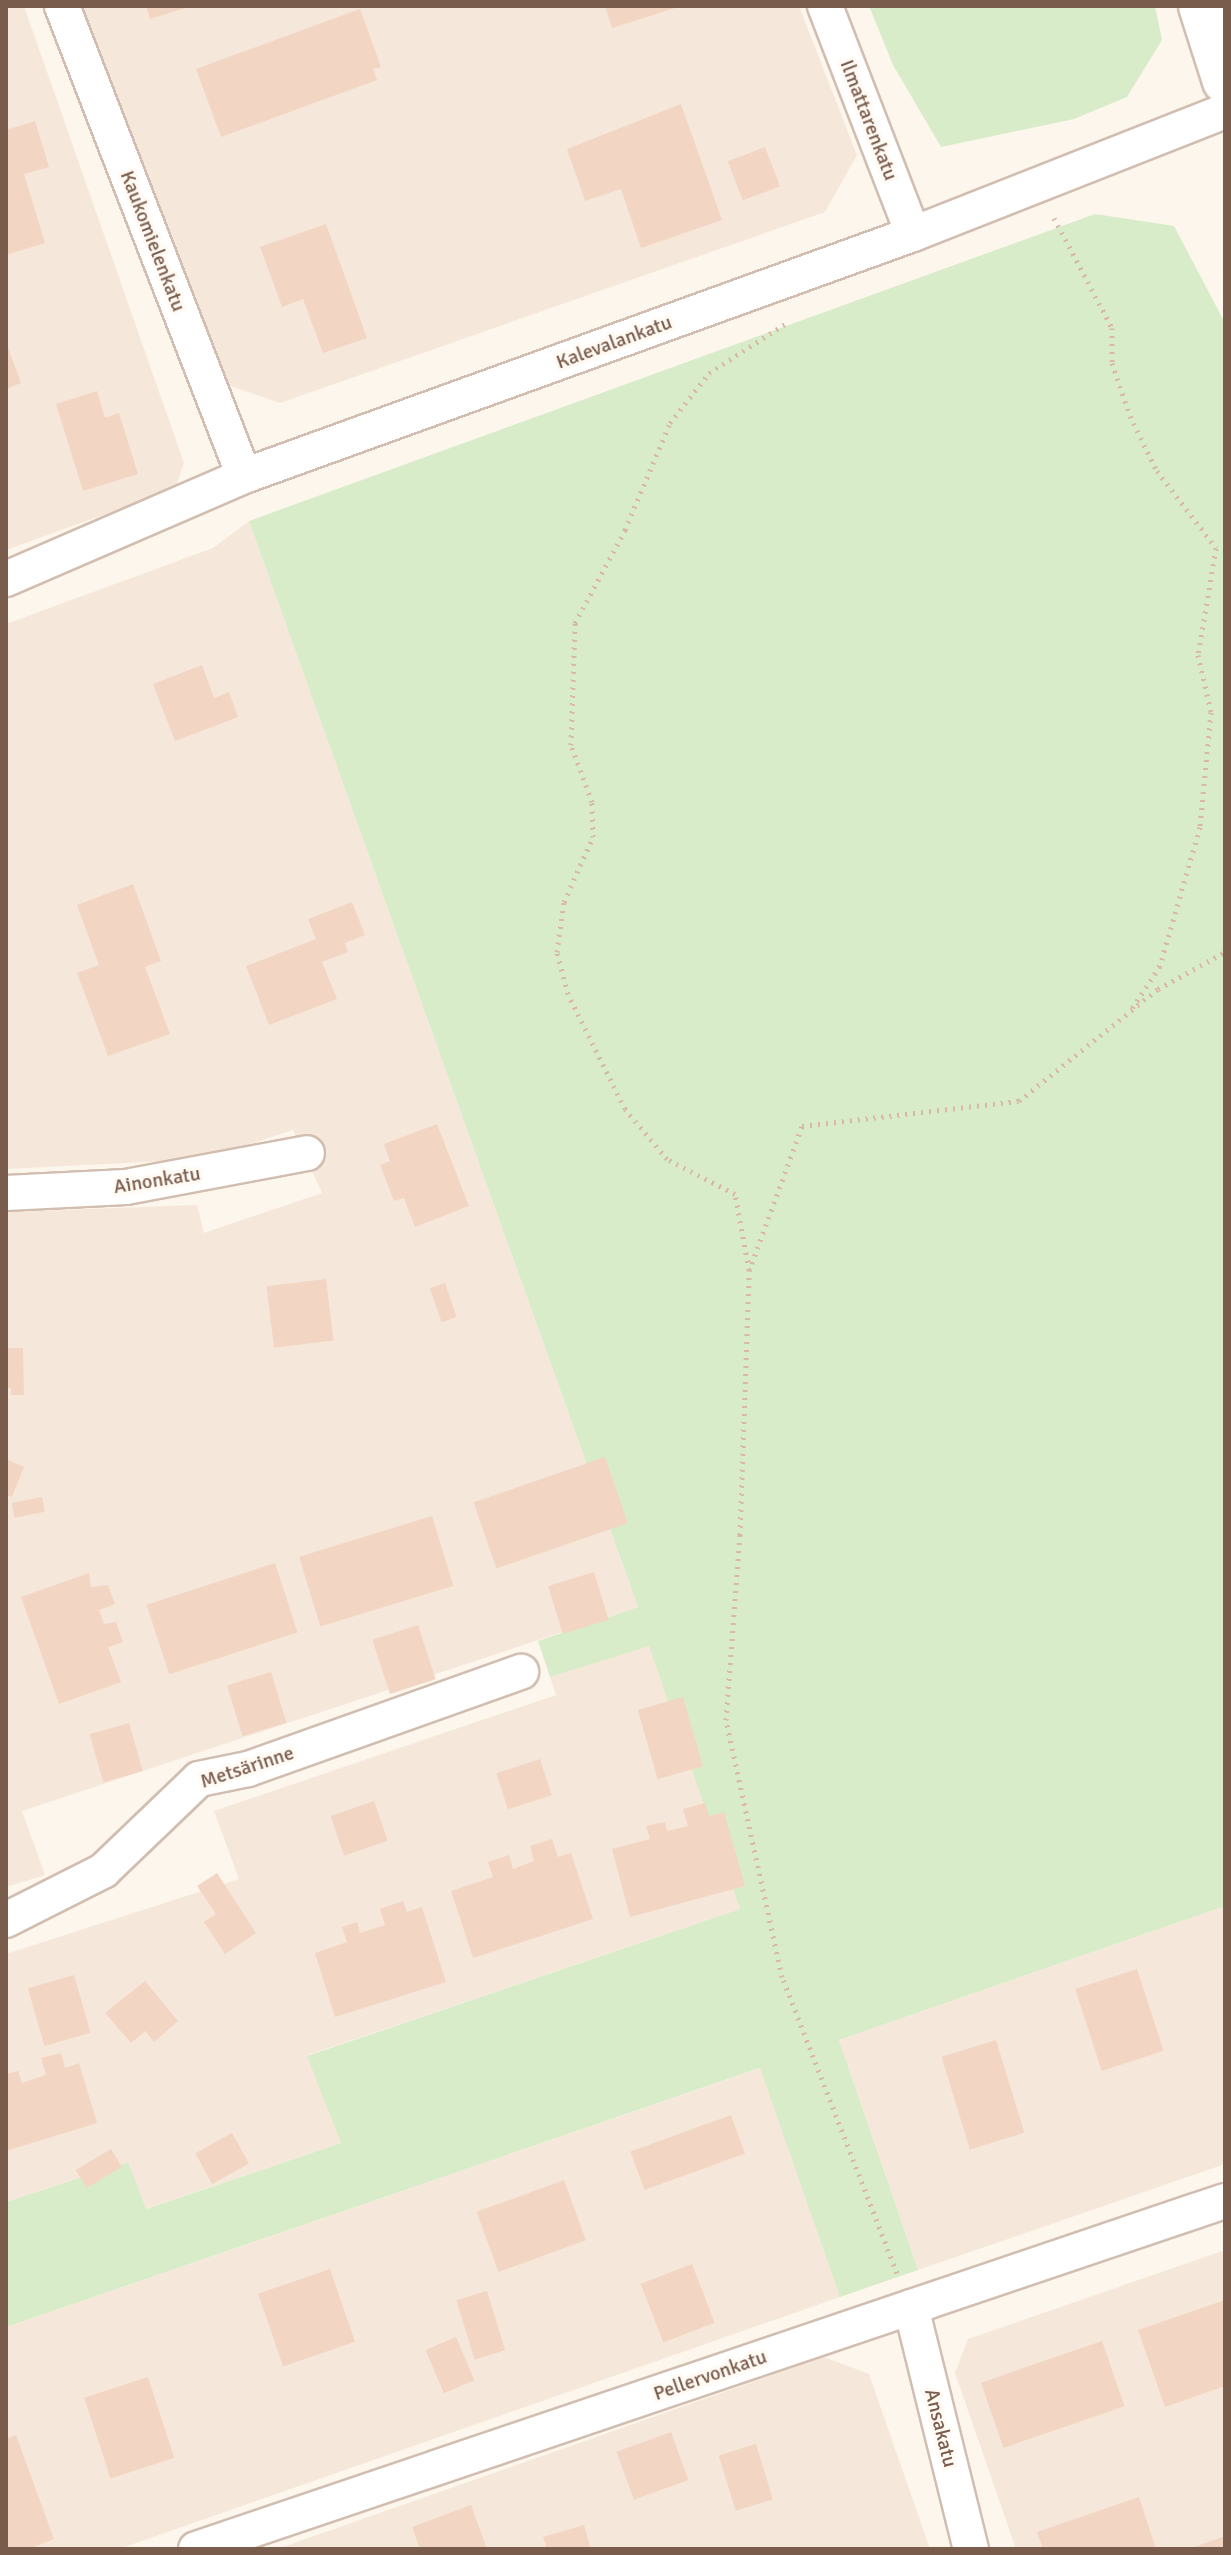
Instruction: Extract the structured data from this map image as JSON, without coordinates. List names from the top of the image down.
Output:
{
  "streets": {
    "street": [
      "Ilmattarenkatu",
      "Kaukomielenkatu",
      "Kalevalankatu",
      "Ainonkatu",
      "Metsärinne",
      "Pellervonkatu",
      "Ansakatu"
    ]
  },
  "crossings": [
    ["Ilmattarenkatu", "Kalevalankatu"],
    ["Kaukomielenkatu", "Kalevalankatu"],
    ["Pellervonkatu", "Ansakatu"]
  ]
}
